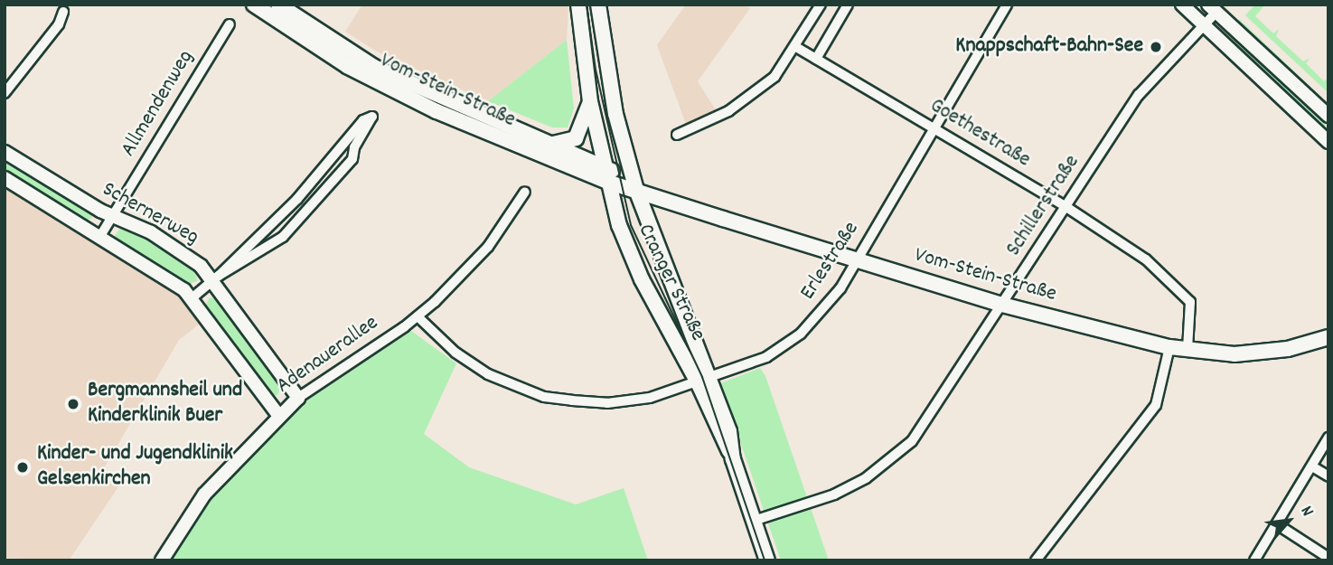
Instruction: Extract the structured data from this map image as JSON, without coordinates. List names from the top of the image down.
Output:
{
  "streets": {
    "main road": ["Vom-Stein-Straße", "Cranger Straße"],
    "street": [
      "Allmendenweg",
      "Goethestraße",
      "Schillerstraße",
      "Schernerweg",
      "Erlestraße",
      "Adenauerallee"
    ]
  },
  "crossings": [
    ["Vom-Stein-Straße", "Goethestraße"],
    ["Vom-Stein-Straße", "Schillerstraße"],
    ["Vom-Stein-Straße", "Erlestraße"],
    ["Vom-Stein-Straße", "Cranger Straße"],
    ["Allmendenweg", "Schernerweg"],
    ["Goethestraße", "Schillerstraße"],
    ["Goethestraße", "Erlestraße"],
    ["Schillerstraße", "Cranger Straße"],
    ["Schernerweg", "Adenauerallee"],
    ["Erlestraße", "Cranger Straße"],
    ["Erlestraße", "Adenauerallee"]
  ],
  "places": ["Knappschaft-Bahn-See", "Bergmannsheil und Kinderklinik Buer", "Kinder- und Jugendklinik Gelsenkirchen"],
  "north": "top right"
}
